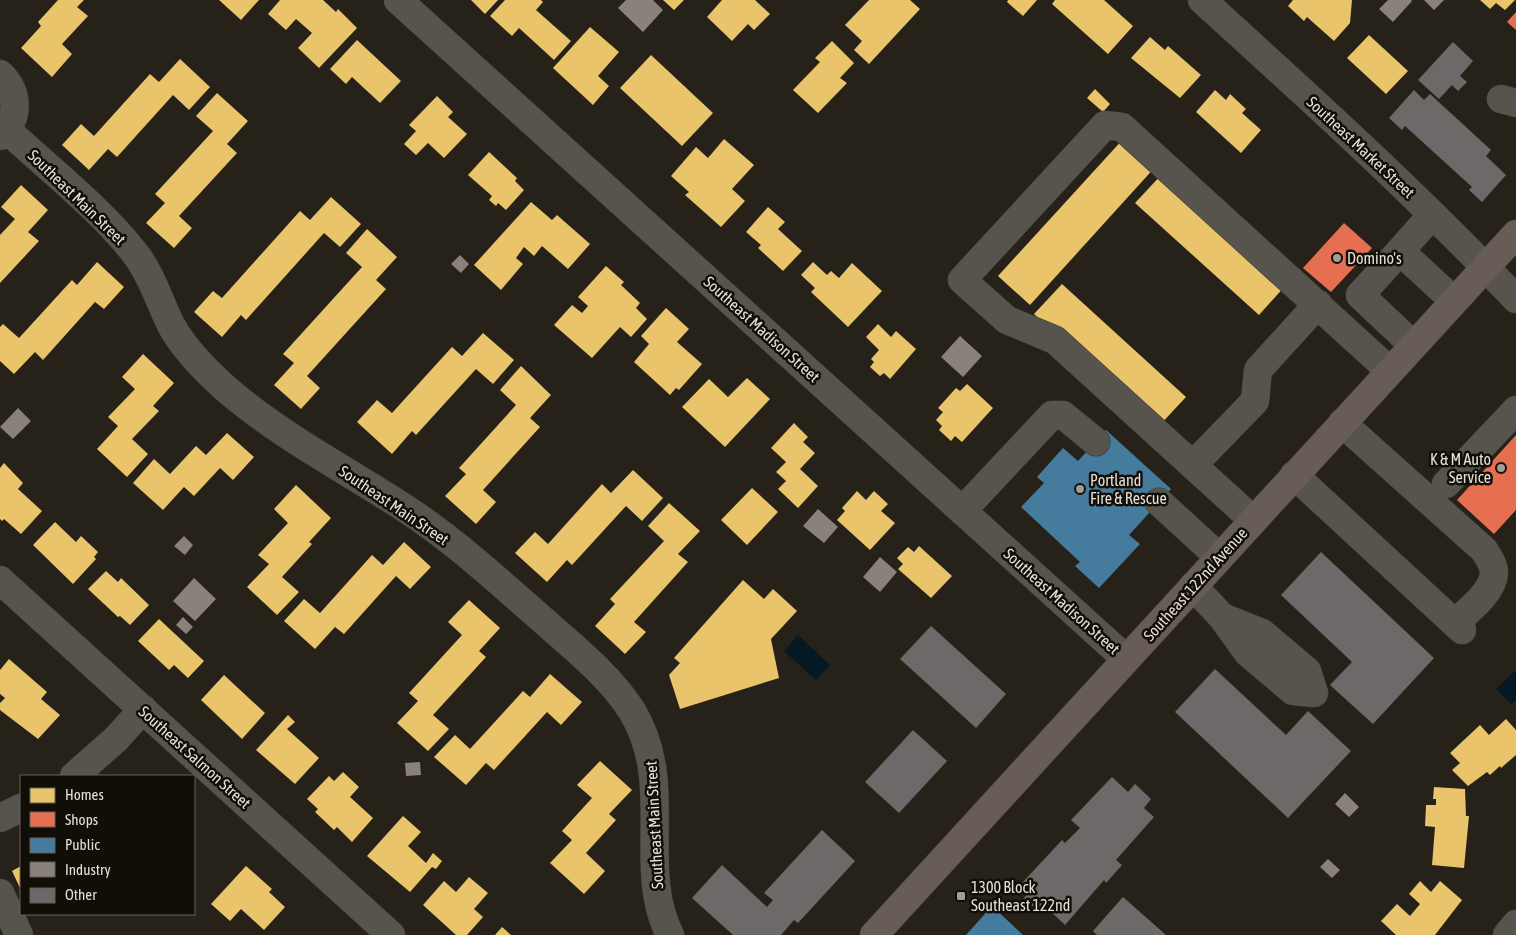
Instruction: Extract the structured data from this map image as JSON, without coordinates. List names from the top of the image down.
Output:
{
  "streets": {
    "main road": ["Southeast 122nd Avenue"],
    "street": [
      "Southeast Market Street",
      "Southeast Main Street",
      "Southeast Madison Street",
      "Southeast Salmon Street"
    ]
  },
  "crossings": [
    ["Southeast Market Street", "Southeast 122nd Avenue"],
    ["Southeast Madison Street", "Southeast 122nd Avenue"]
  ],
  "places": {
    "other": ["Domino's", "K & M Auto Service", "Portland Fire & Rescue"],
    "transit": ["1300 Block Southeast 122nd"]
  },
  "legend": [
    "Homes",
    "Shops",
    "Public",
    "Industry",
    "Other"
  ]
}
